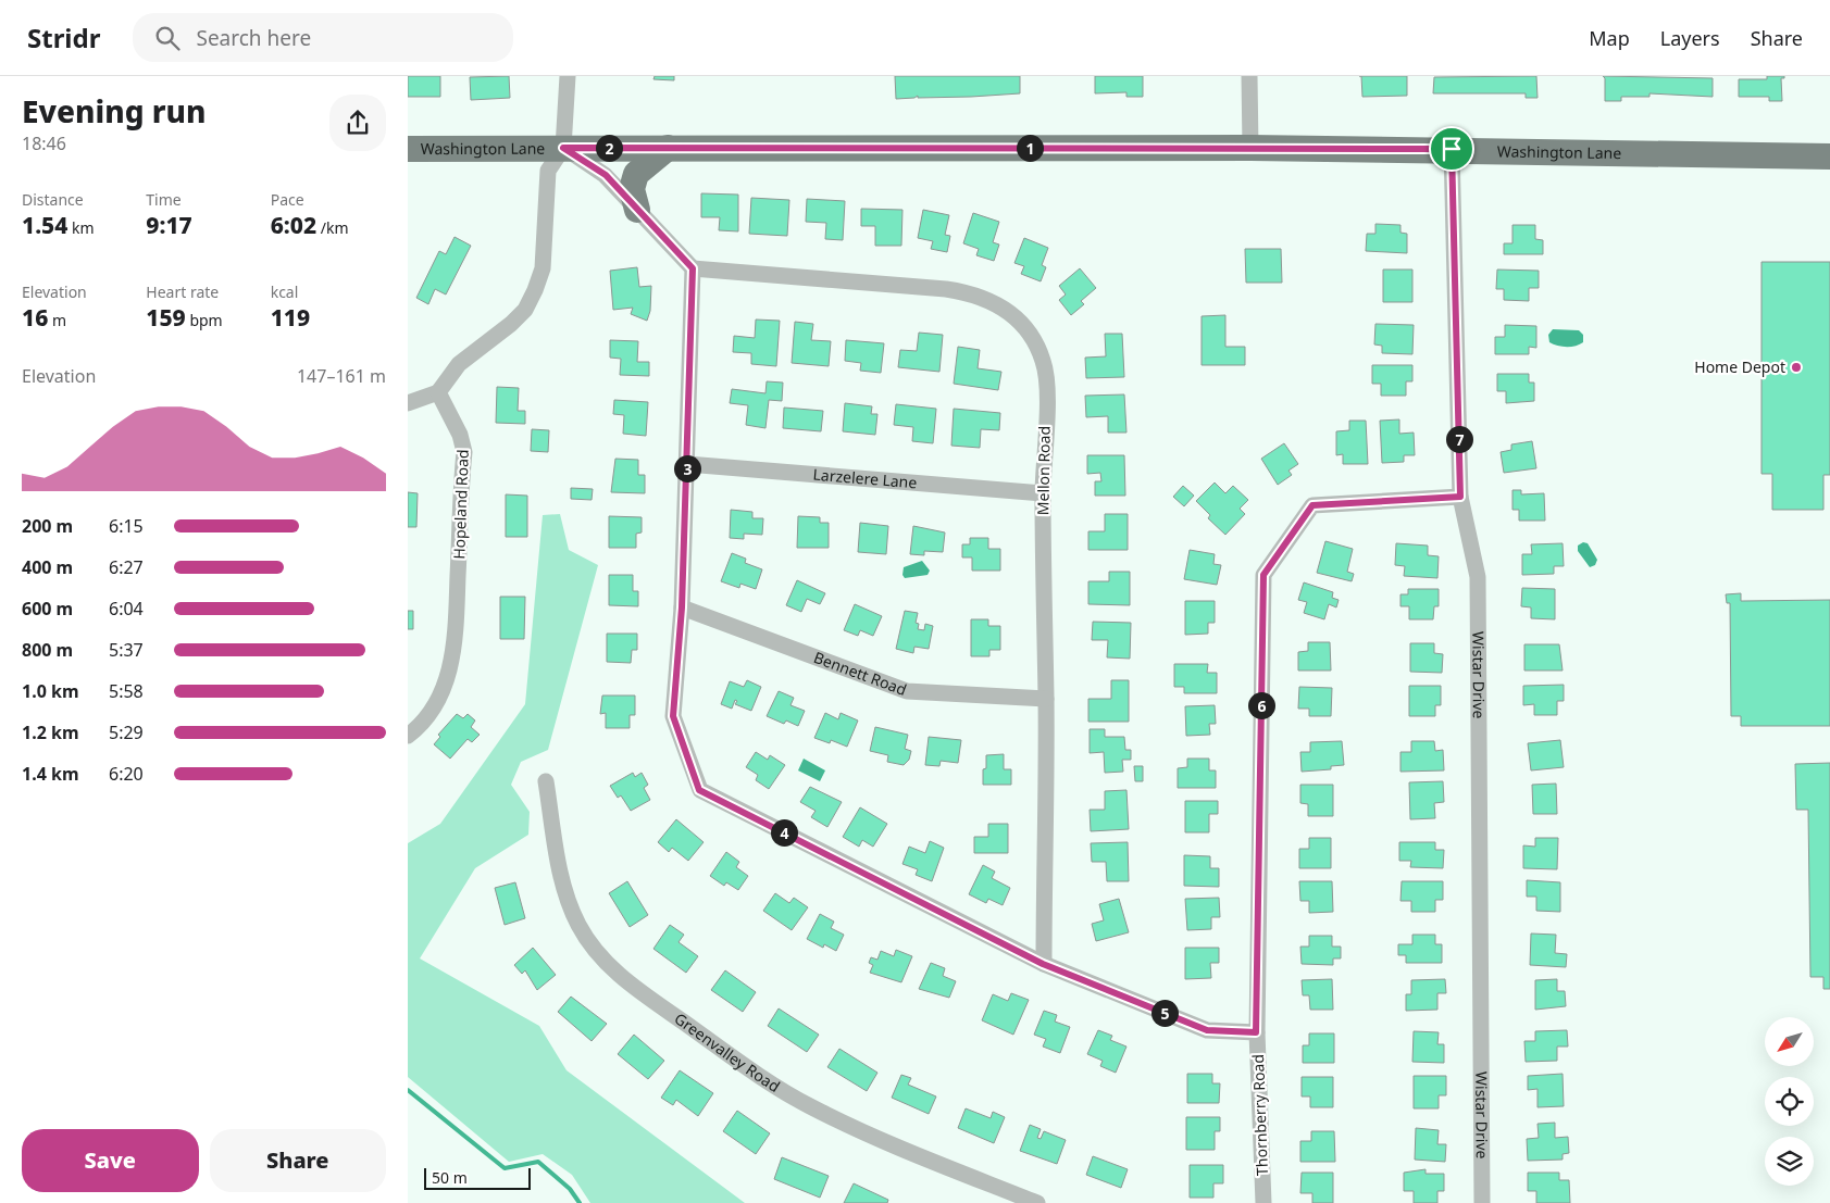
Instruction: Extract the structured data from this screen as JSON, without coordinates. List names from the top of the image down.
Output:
{
  "streets": {
    "main road": ["Washington Lane"],
    "street": [
      "Mellon Road",
      "Larzelere Lane",
      "Hopeland Road",
      "Bennett Road",
      "Wistar Drive",
      "Greenvalley Road",
      "Thornberry Road"
    ]
  },
  "crossings": [
    ["Washington Lane", "Wistar Drive"],
    ["Mellon Road", "Larzelere Lane"],
    ["Mellon Road", "Bennett Road"],
    ["Wistar Drive", "Thornberry Road"]
  ],
  "places": ["Home Depot"],
  "scale_bar": "50 m",
  "north": "bottom left",
  "page": {
    "header": "Stridr",
    "search": "Search here",
    "nav": ["Map", "Layers", "Share"],
    "heading": ["Evening run", "18:46"],
    "pins": [
      "1",
      "2",
      "7",
      "3",
      "6",
      "4",
      "5"
    ],
    "stats": [
      ["Distance", "1.54 km"],
      ["Time", "9:17"],
      ["Pace", "6:02 /km"],
      ["Elevation", "16 m"],
      ["Heart rate", "159 bpm"],
      ["kcal", "119"]
    ],
    "chart": ["Elevation", "147–161 m"],
    "list": [
      {
        "name": "200 m",
        "note": "6:15"
      },
      {
        "name": "400 m",
        "note": "6:27"
      },
      {
        "name": "600 m",
        "note": "6:04"
      },
      {
        "name": "800 m",
        "note": "5:37"
      },
      {
        "name": "1.0 km",
        "note": "5:58"
      },
      {
        "name": "1.2 km",
        "note": "5:29"
      },
      {
        "name": "1.4 km",
        "note": "6:20"
      }
    ],
    "buttons": ["Save", "Share"],
    "scale": "50 m"
  }
}
